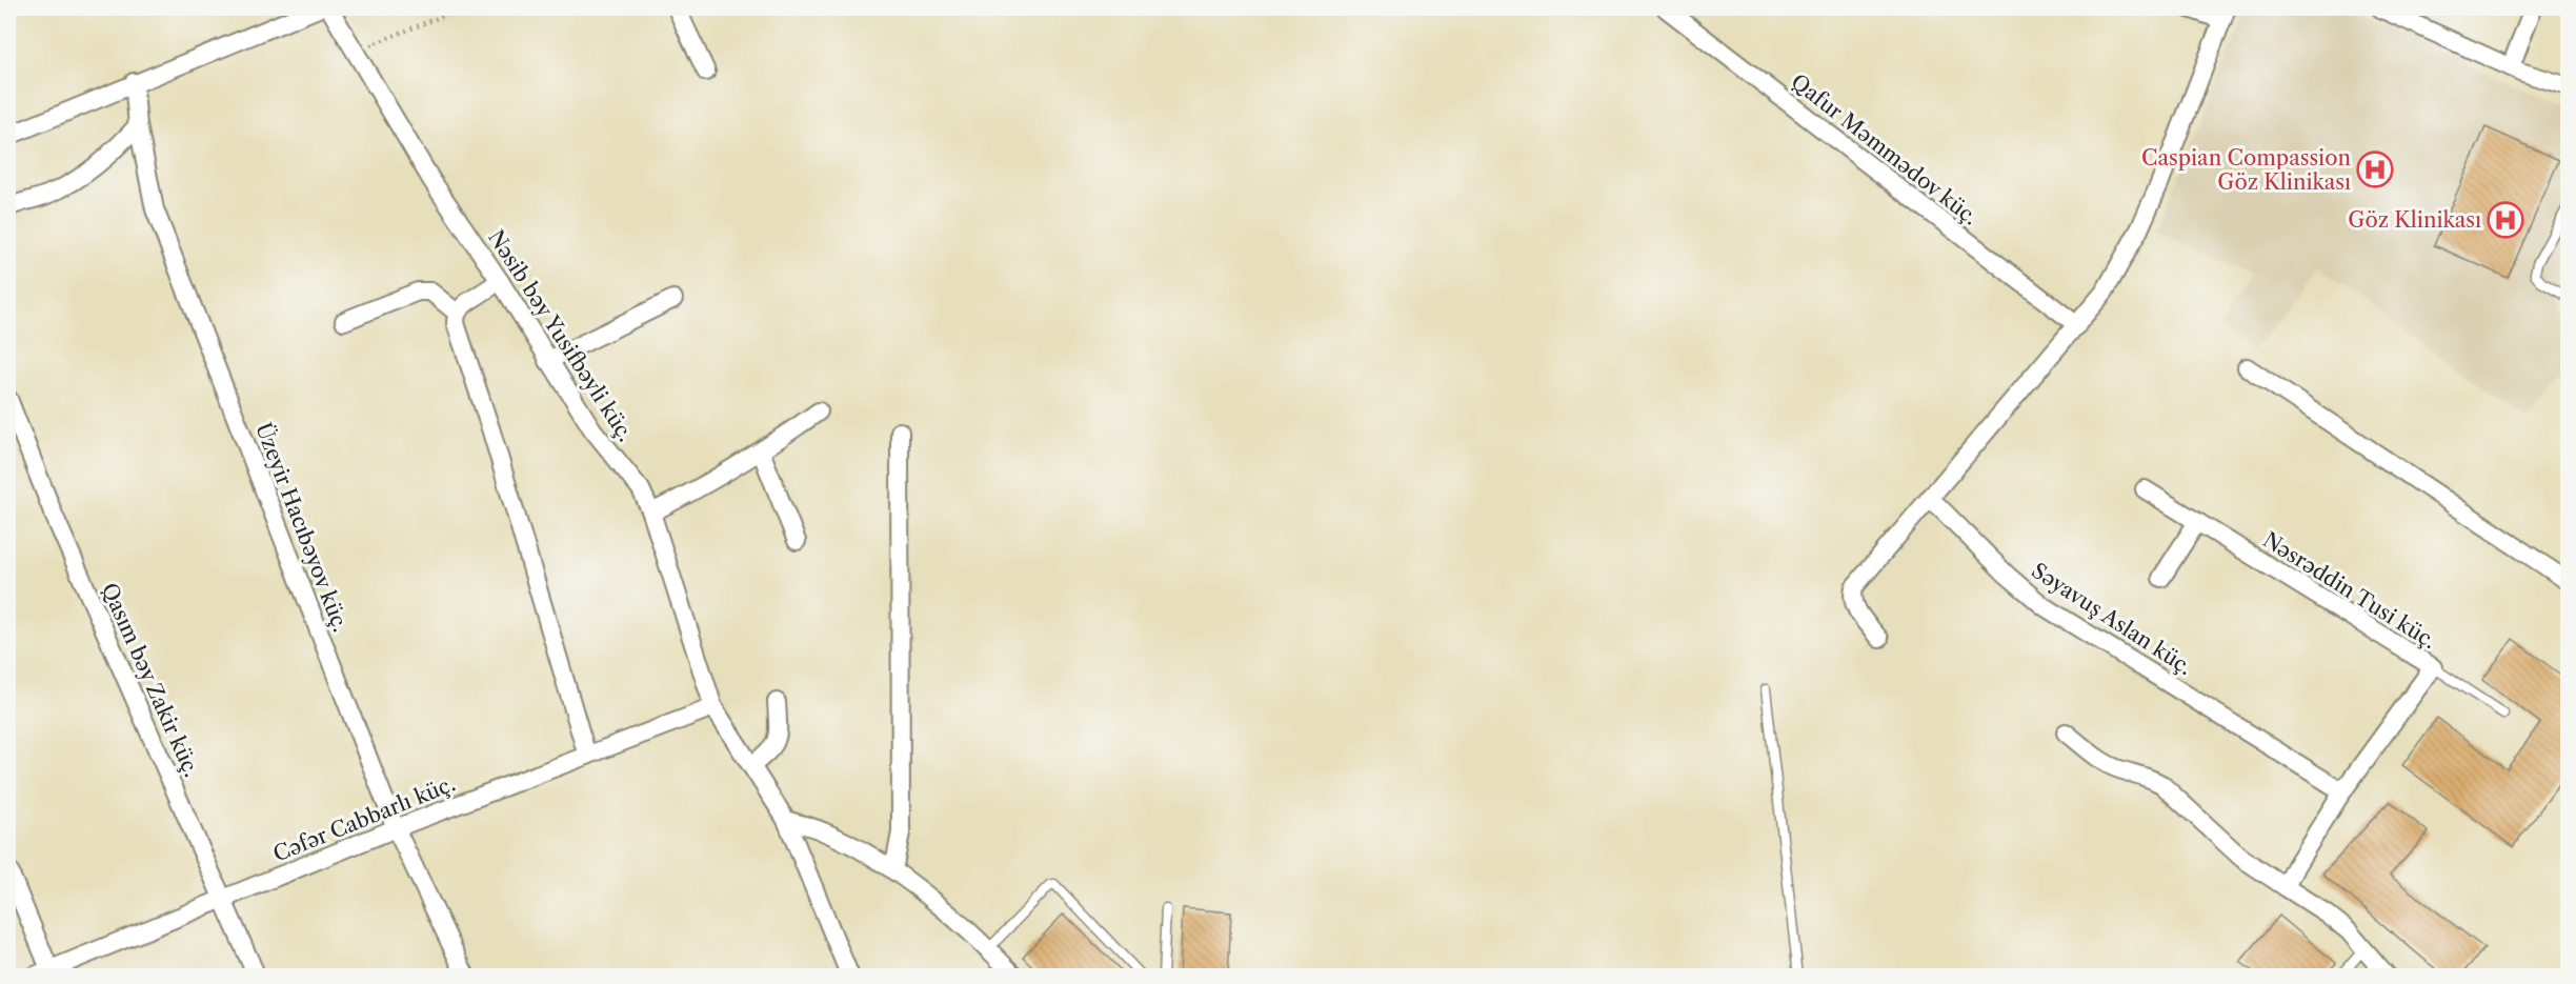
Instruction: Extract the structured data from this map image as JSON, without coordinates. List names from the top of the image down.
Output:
{
  "streets": {
    "street": [
      "Qafur Məmmədov küç.",
      "Nəsib bəy Yusifbəyli küç.",
      "Üzeyir Hacıbəyov küç.",
      "Nəsrəddin Tusi küç.",
      "Səyavuş Aslan küç.",
      "Qasım bəy Zakir küç.",
      "Cəfər Cabbarlı küç."
    ]
  },
  "crossings": [
    ["Nəsib bəy Yusifbəyli küç.", "Cəfər Cabbarlı küç."],
    ["Üzeyir Hacıbəyov küç.", "Cəfər Cabbarlı küç."],
    ["Nəsrəddin Tusi küç.", "Səyavuş Aslan küç."],
    ["Qasım bəy Zakir küç.", "Cəfər Cabbarlı küç."]
  ],
  "places": {
    "hospital": ["Caspian Compassion Göz Klinikası", "Göz Klinikası"]
  }
}
